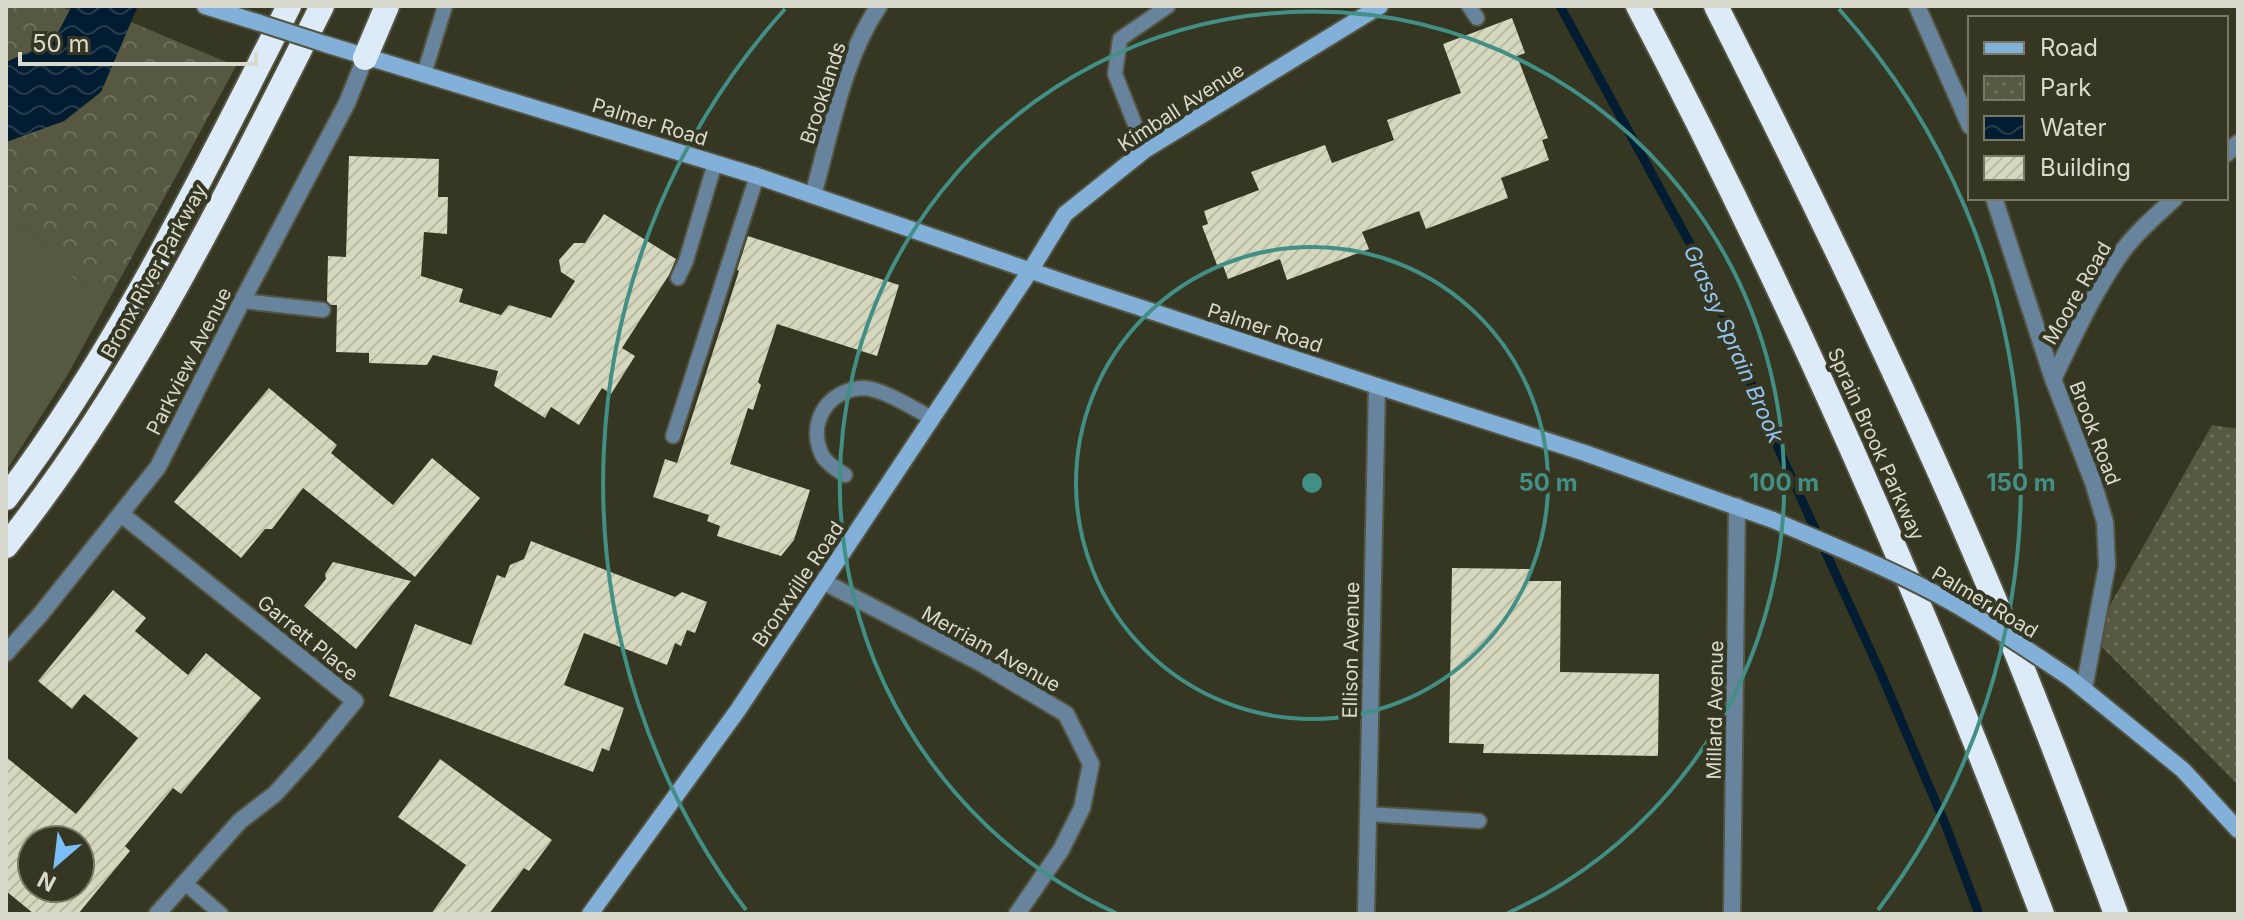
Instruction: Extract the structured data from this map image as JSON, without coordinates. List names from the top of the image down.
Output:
{
  "streets": {
    "highway": ["Bronx River Parkway", "Sprain Brook Parkway"],
    "street": [
      "Brooklands",
      "Kimball Avenue",
      "Palmer Road",
      "Moore Road",
      "Parkview Avenue",
      "Brook Road",
      "Bronxville Road",
      "Garrett Place",
      "Merriam Avenue",
      "Ellison Avenue",
      "Millard Avenue"
    ]
  },
  "crossings": [
    ["Brooklands", "Palmer Road"],
    ["Kimball Avenue", "Palmer Road"],
    ["Kimball Avenue", "Bronxville Road"],
    ["Palmer Road", "Parkview Avenue"],
    ["Palmer Road", "Brook Road"],
    ["Palmer Road", "Bronxville Road"],
    ["Palmer Road", "Ellison Avenue"],
    ["Palmer Road", "Millard Avenue"],
    ["Moore Road", "Brook Road"],
    ["Parkview Avenue", "Garrett Place"],
    ["Bronxville Road", "Merriam Avenue"]
  ],
  "water": ["Grassy Sprain Brook"],
  "legend": [
    "Road",
    "Park",
    "Water",
    "Building"
  ],
  "scale_bar": "50 m",
  "north": "bottom left",
  "rings": ["50 m", "100 m", "150 m"]
}
